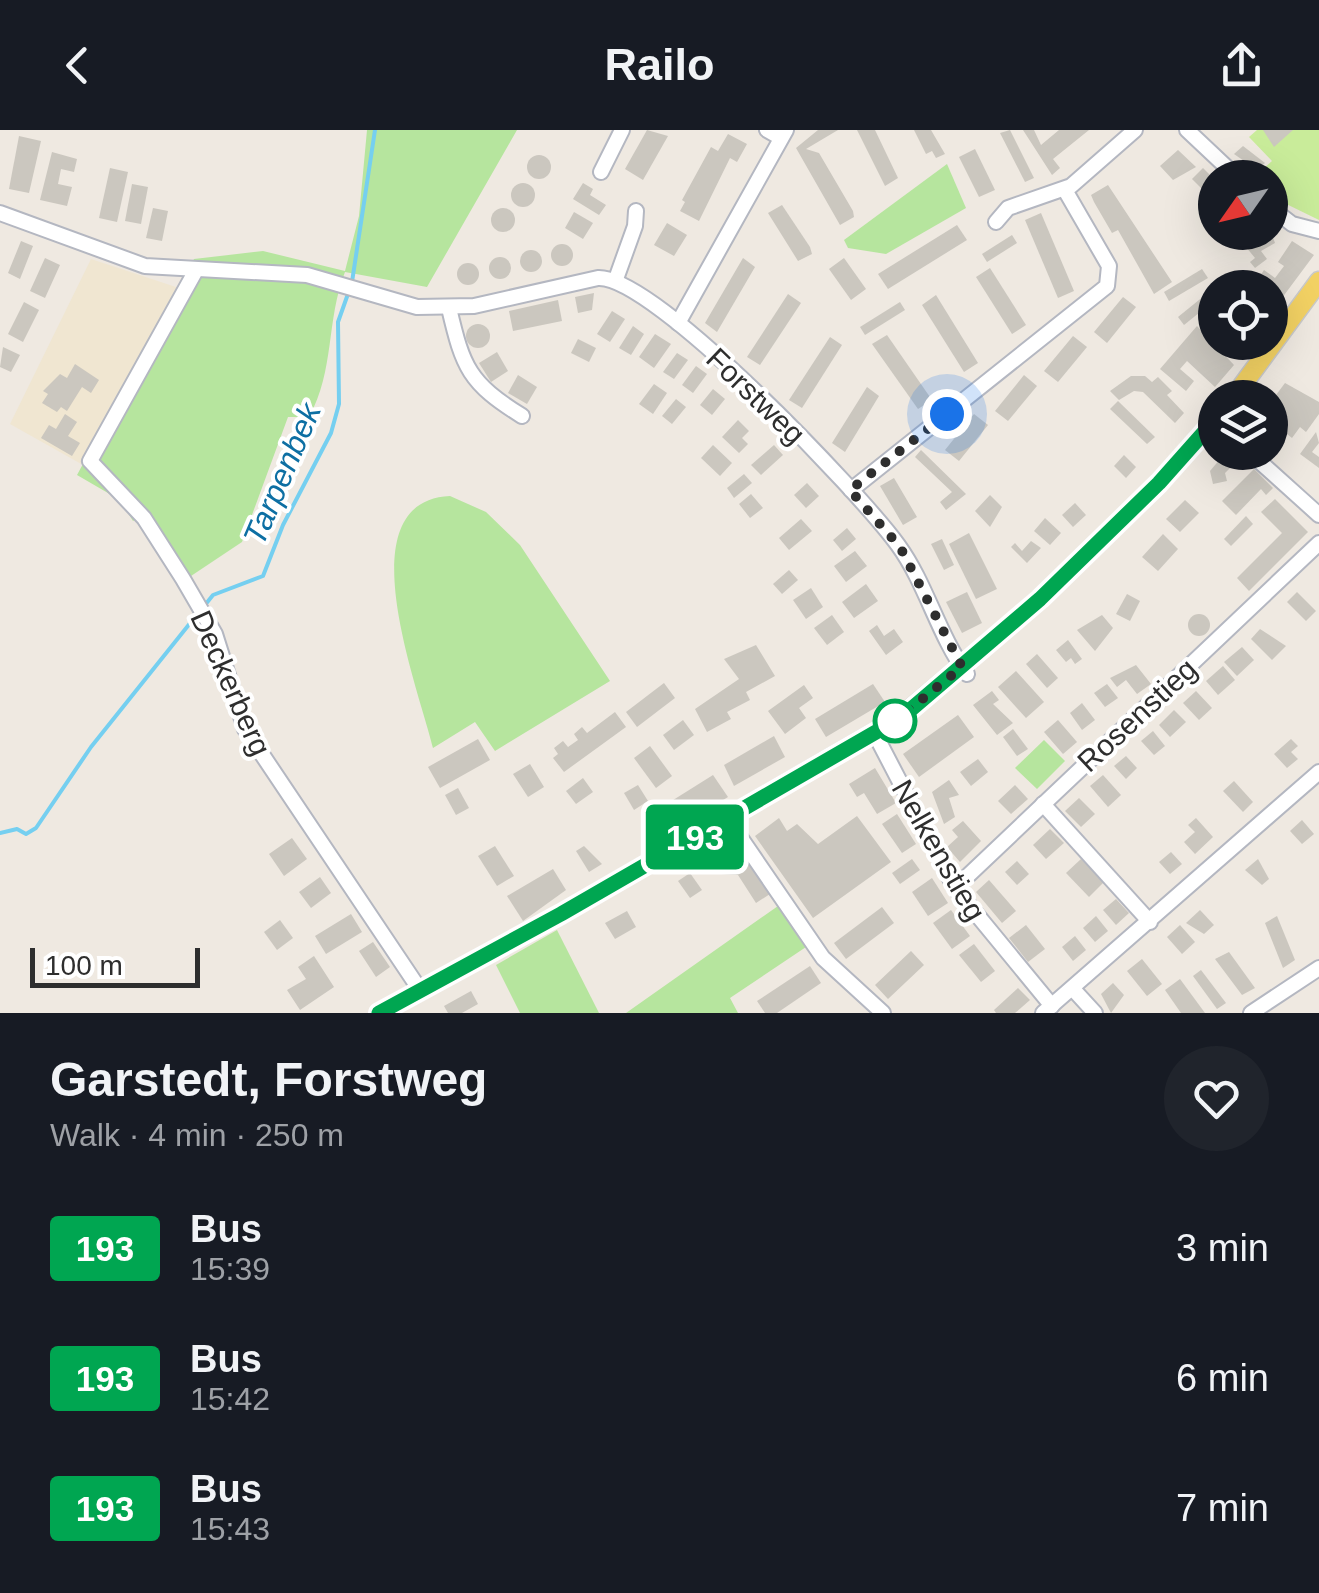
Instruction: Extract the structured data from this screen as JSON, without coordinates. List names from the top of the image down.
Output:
{
  "streets": {
    "street": [
      "Forstweg",
      "Deckerberg",
      "Rosenstieg",
      "Nelkenstieg"
    ]
  },
  "crossings": [
    ["Rosenstieg", "Nelkenstieg"]
  ],
  "water": ["Tarpenbek"],
  "lines": ["bus line 193"],
  "scale_bar": "100 m",
  "north": "bottom left",
  "page": {
    "header": "Railo",
    "on_map": "193",
    "scale": "100 m",
    "heading": ["Garstedt, Forstweg", "Walk · 4 min · 250 m"],
    "list": [
      {
        "mark": "193",
        "name": "Bus",
        "note": "15:39",
        "value": "3 min"
      },
      {
        "mark": "193",
        "name": "Bus",
        "note": "15:42",
        "value": "6 min"
      },
      {
        "mark": "193",
        "name": "Bus",
        "note": "15:43",
        "value": "7 min"
      }
    ]
  }
}
